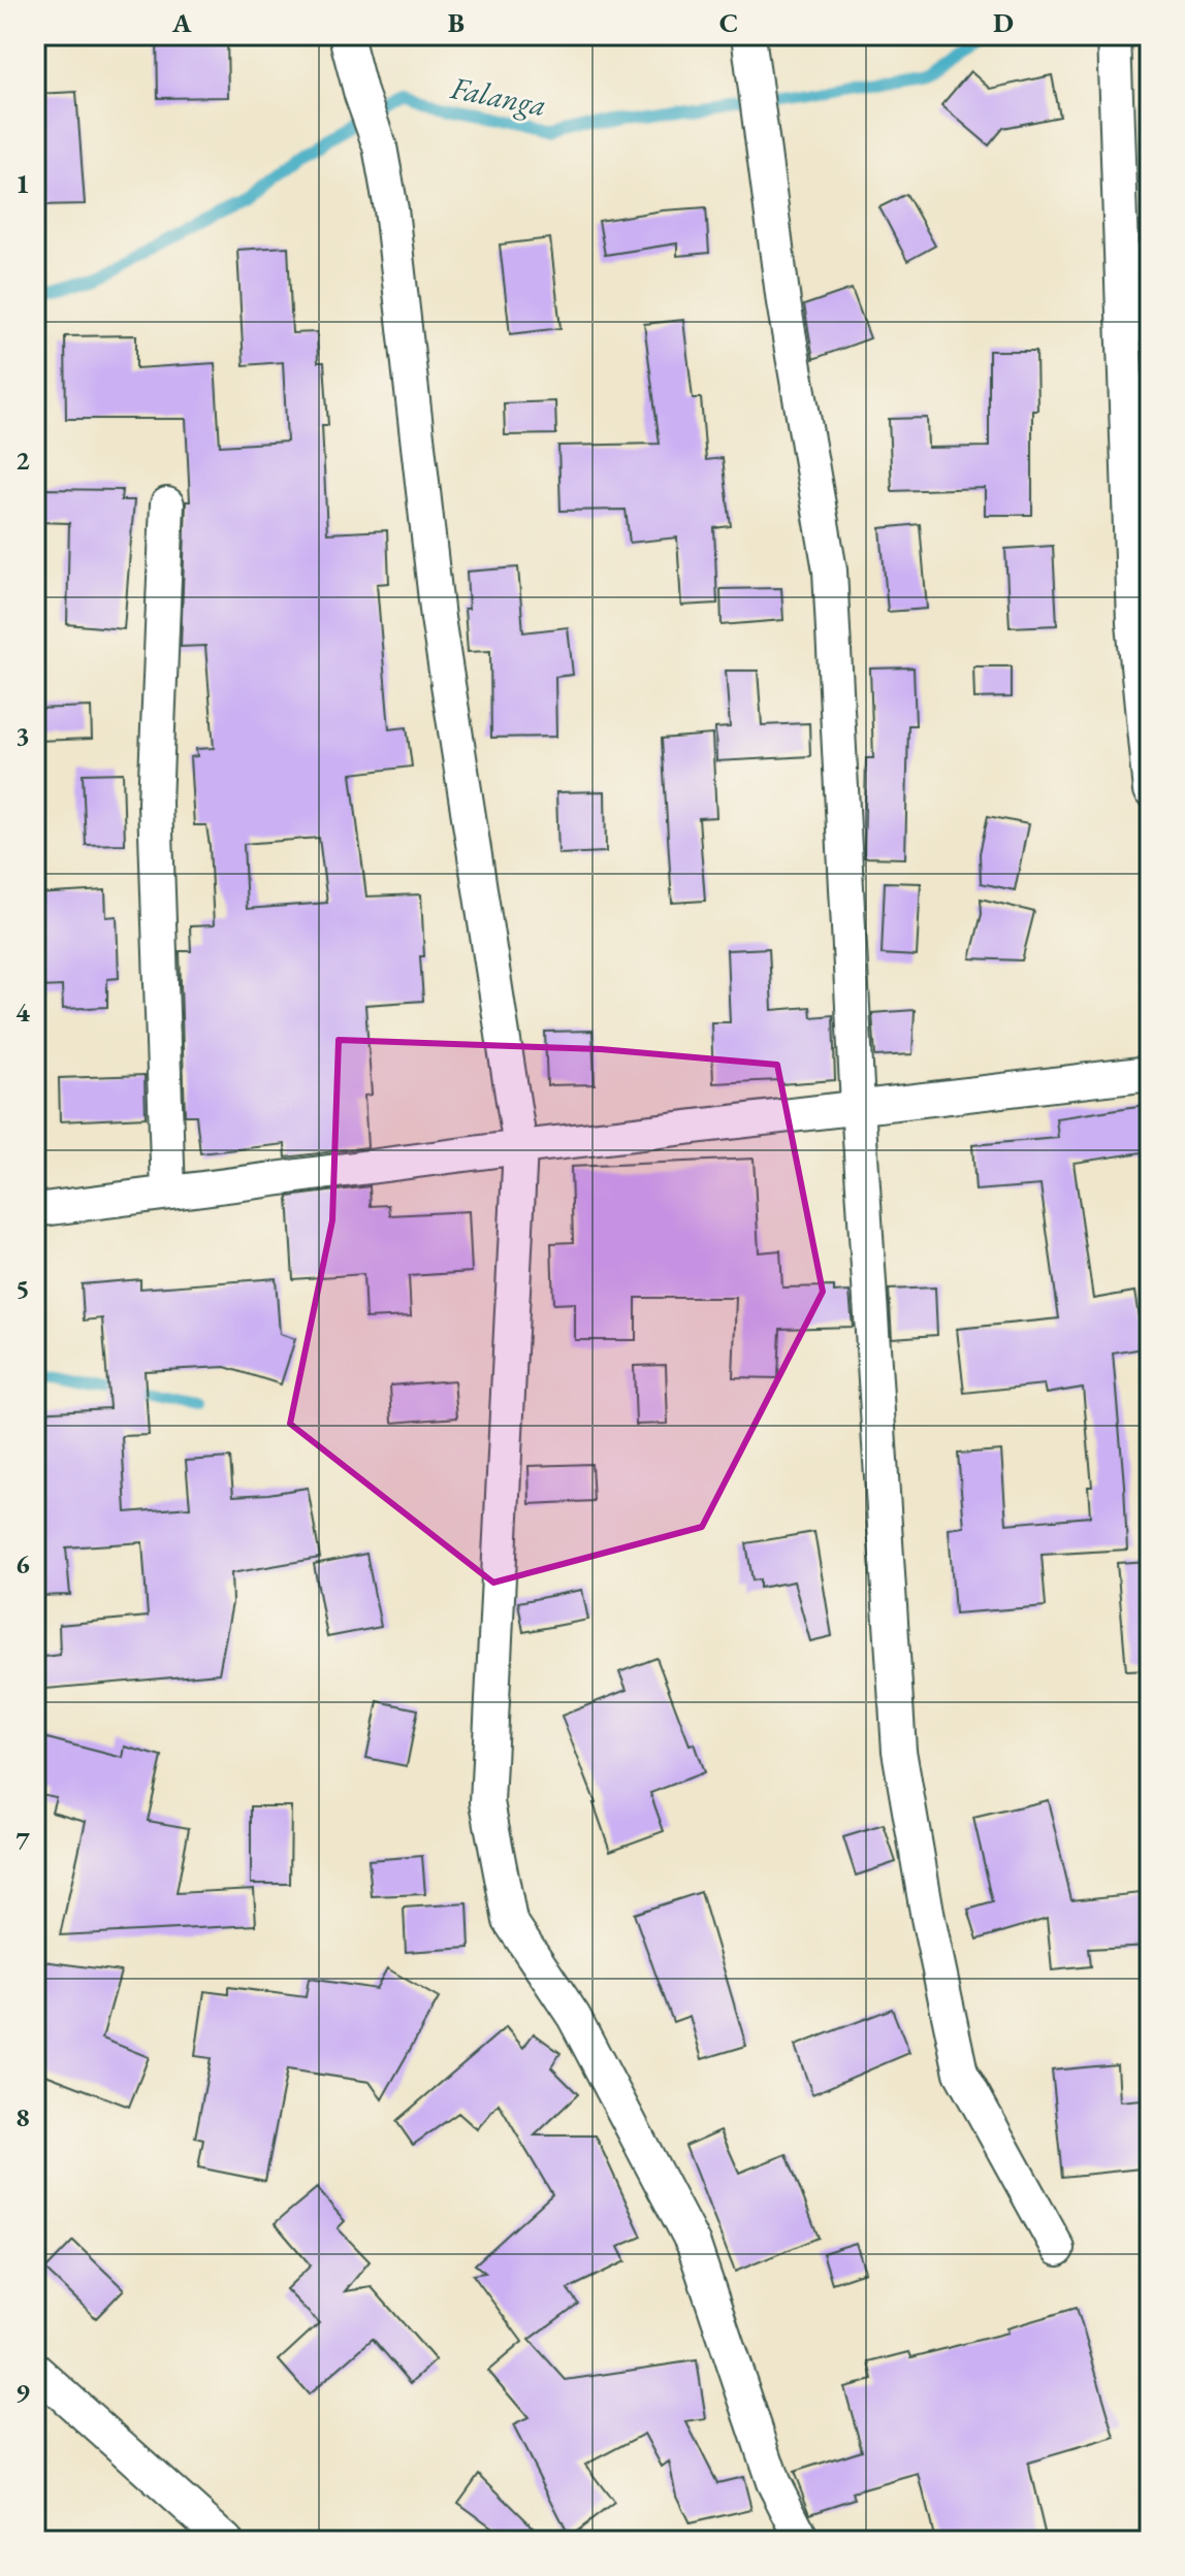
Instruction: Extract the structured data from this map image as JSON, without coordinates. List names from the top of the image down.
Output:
{
  "water": ["Falanga"],
  "grid": {
    "columns": [
      "A",
      "B",
      "C",
      "D"
    ],
    "rows": [
      "1",
      "2",
      "3",
      "4",
      "5",
      "6",
      "7",
      "8",
      "9"
    ]
  }
}
